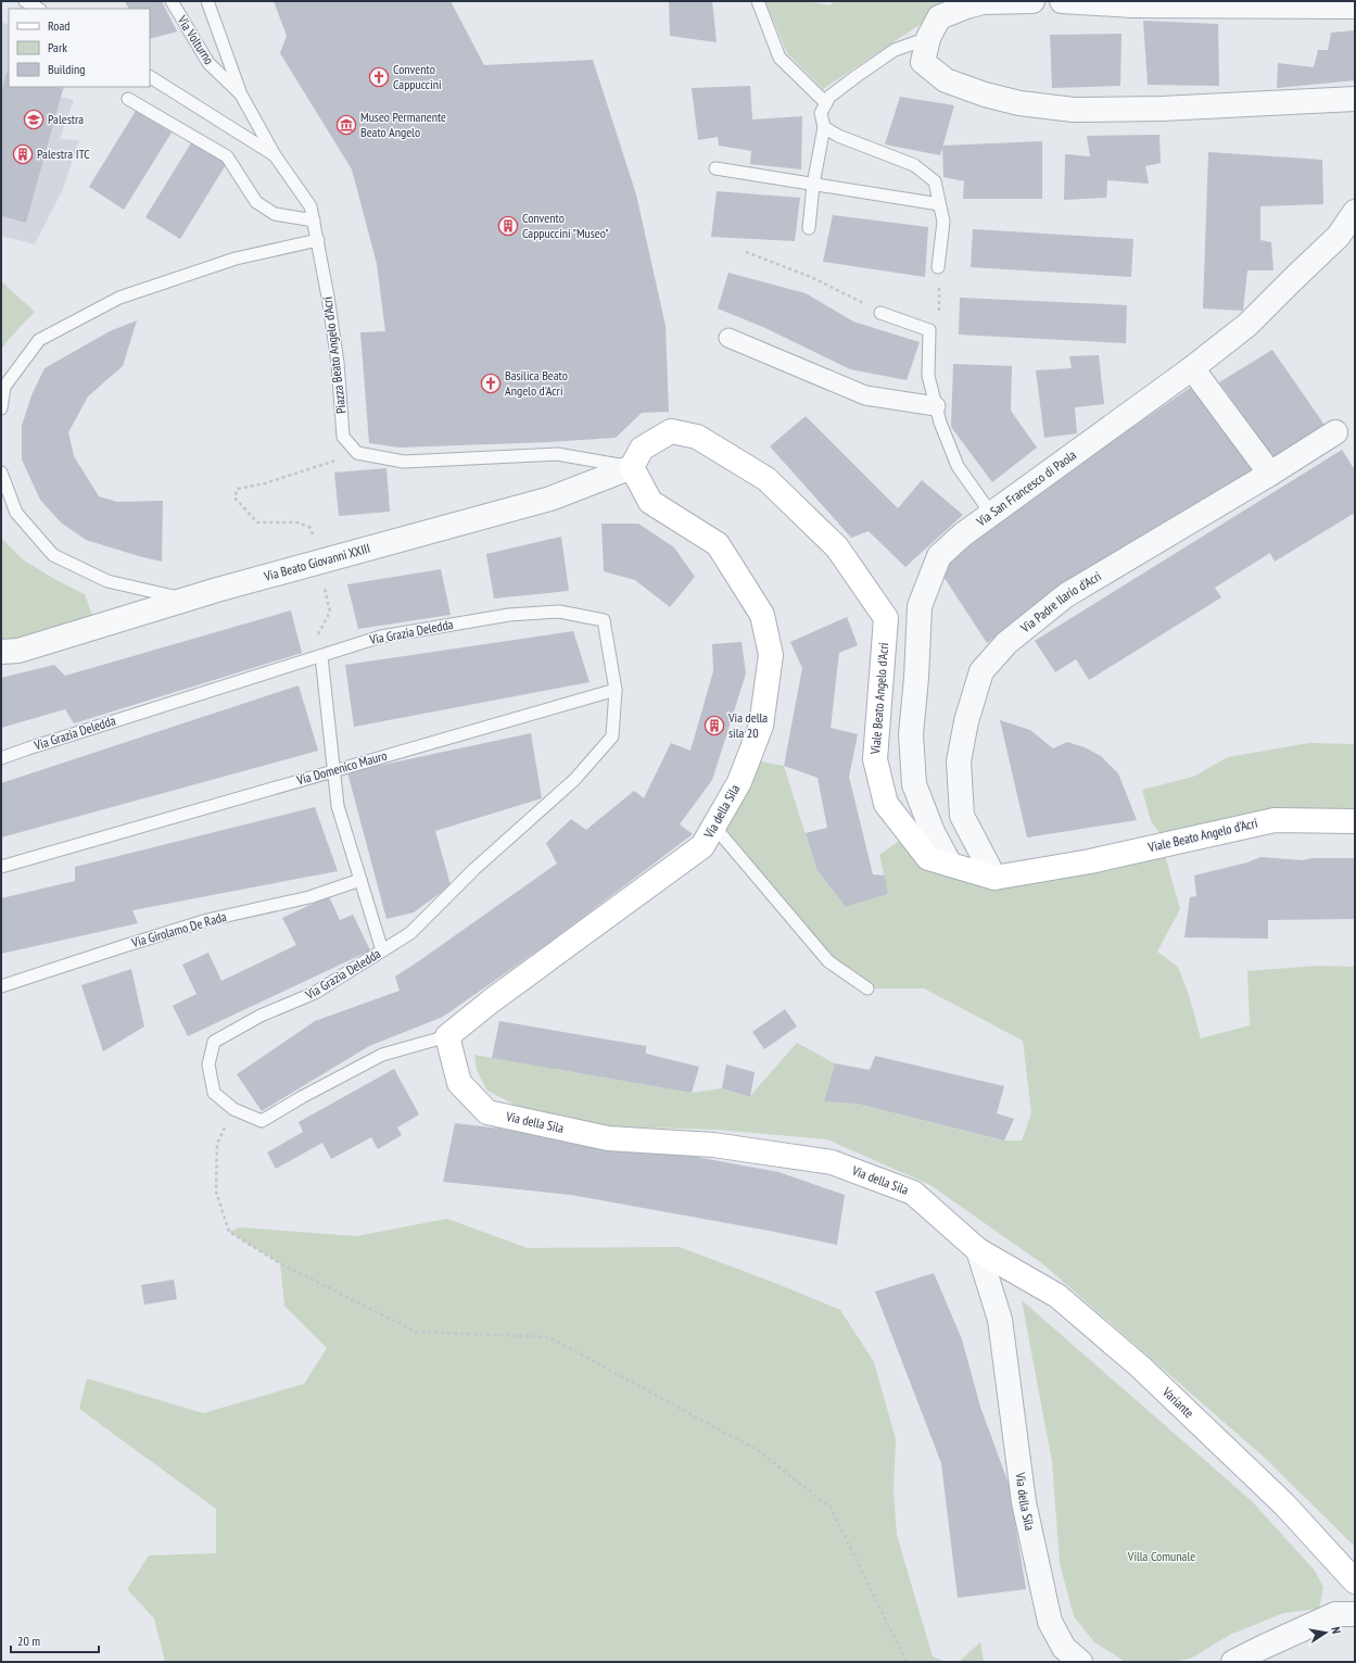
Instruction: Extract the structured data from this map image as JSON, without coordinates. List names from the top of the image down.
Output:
{
  "streets": {
    "main road": ["Viale Beato Angelo d'Acri", "Via della Sila", "Variante"],
    "street": ["Via San Francesco di Paola", "Via Beato Giovanni XXIII", "Via Padre Ilario d'Acri"],
    "lane": [
      "Via Volturno",
      "Piazza Beato Angelo d'Acri",
      "Via Grazia Deledda",
      "Via Domenico Mauro",
      "Via Girolamo De Rada"
    ]
  },
  "crossings": [
    ["Via Volturno", "Piazza Beato Angelo d'Acri"],
    ["Via San Francesco di Paola", "Viale Beato Angelo d'Acri"],
    ["Via Beato Giovanni XXIII", "Viale Beato Angelo d'Acri"],
    ["Via Beato Giovanni XXIII", "Via della Sila"],
    ["Via Padre Ilario d'Acri", "Viale Beato Angelo d'Acri"],
    ["Via Grazia Deledda", "Via Domenico Mauro"],
    ["Via Grazia Deledda", "Via della Sila"],
    ["Viale Beato Angelo d'Acri", "Via della Sila"],
    ["Via della Sila", "Variante"]
  ],
  "parks": ["Villa Comunale"],
  "places": {
    "church": ["Convento Cappuccini", "Basilica Beato Angelo d'Acri"],
    "school or university": ["Palestra"],
    "museum": ["Museo Permanente Beato Angelo"],
    "building": ["Palestra ITC", "Convento Cappuccini \"Museo\"", "Via della sila 20"]
  },
  "legend": ["Road", "Park", "Building"],
  "scale_bar": "20 m",
  "north": "right"
}
